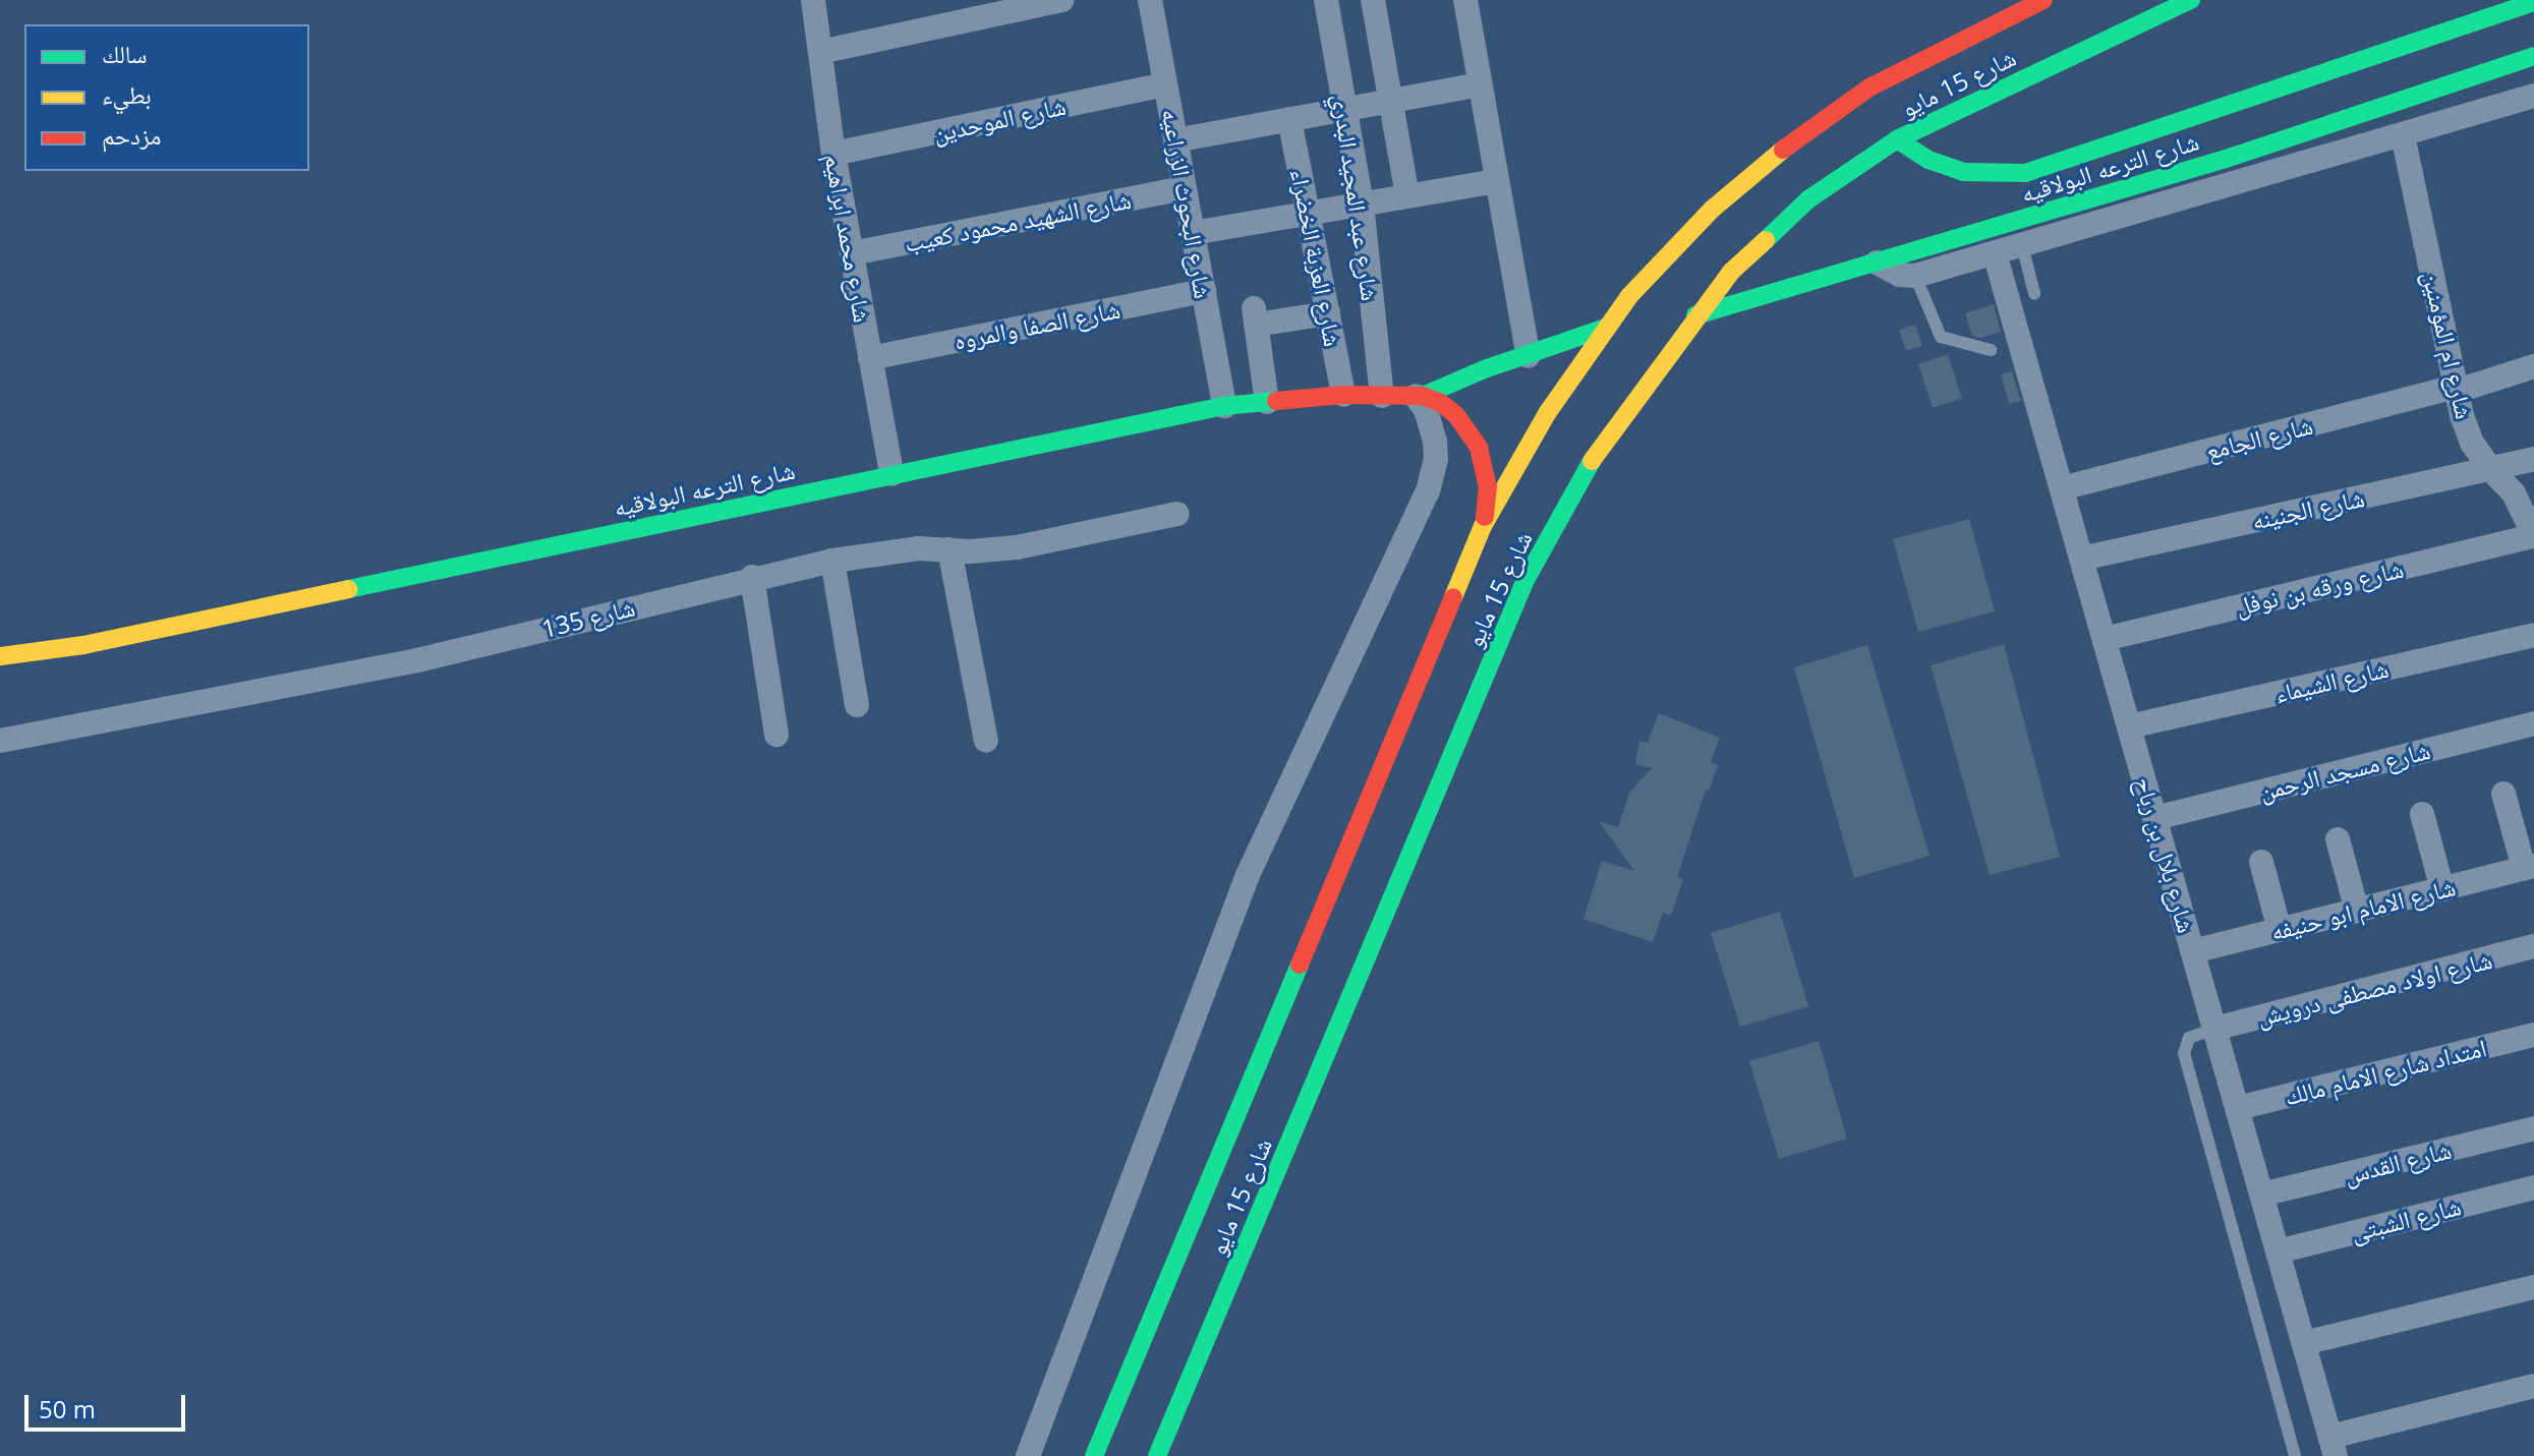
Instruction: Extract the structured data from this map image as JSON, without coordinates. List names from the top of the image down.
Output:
{
  "streets": {
    "main road": ["شارع 15 مايو", "شارع الترعه البولاقيه"],
    "street": [
      "شارع الموحدين",
      "شارع عبد المجيد البدري",
      "شارع البحوث الزراعيه",
      "شارع الشهيد محمود كعيب",
      "شارع محمد ابراهيم",
      "شارع العزبة الخضراء",
      "شارع الصفا والمروه",
      "شارع ام المؤمنين",
      "شارع الجامع",
      "شارع الجنينه",
      "شارع ورقه بن نوفل",
      "شارع 135",
      "شارع الشيماء",
      "شارع مسجد الرحمن",
      "شارع بلال بن رباح",
      "شارع الامام ابو حنيفه",
      "شارع اولاد مصطفى درويش",
      "امتداد شارع الامام مالك",
      "شارع القدس",
      "شارع الشبتى"
    ]
  },
  "crossings": [
    ["شارع 15 مايو", "شارع الترعه البولاقيه"],
    ["شارع الموحدين", "شارع البحوث الزراعيه"],
    ["شارع الموحدين", "شارع محمد ابراهيم"],
    ["شارع الترعه البولاقيه", "شارع عبد المجيد البدري"],
    ["شارع الترعه البولاقيه", "شارع البحوث الزراعيه"],
    ["شارع الترعه البولاقيه", "شارع محمد ابراهيم"],
    ["شارع الترعه البولاقيه", "شارع العزبة الخضراء"],
    ["شارع البحوث الزراعيه", "شارع الشهيد محمود كعيب"],
    ["شارع البحوث الزراعيه", "شارع الصفا والمروه"],
    ["شارع الشهيد محمود كعيب", "شارع محمد ابراهيم"],
    ["شارع محمد ابراهيم", "شارع الصفا والمروه"],
    ["شارع ام المؤمنين", "شارع الجامع"],
    ["شارع ام المؤمنين", "شارع الجنينه"],
    ["شارع ام المؤمنين", "شارع ورقه بن نوفل"],
    ["شارع الجامع", "شارع بلال بن رباح"],
    ["شارع الجنينه", "شارع بلال بن رباح"],
    ["شارع ورقه بن نوفل", "شارع بلال بن رباح"],
    ["شارع الشيماء", "شارع بلال بن رباح"],
    ["شارع مسجد الرحمن", "شارع بلال بن رباح"],
    ["شارع بلال بن رباح", "شارع الامام ابو حنيفه"],
    ["شارع بلال بن رباح", "شارع اولاد مصطفى درويش"],
    ["شارع بلال بن رباح", "امتداد شارع الامام مالك"],
    ["شارع بلال بن رباح", "شارع القدس"],
    ["شارع بلال بن رباح", "شارع الشبتى"]
  ],
  "legend": ["سالك", "بطيء", "مزدحم"],
  "scale_bar": "50 m"
}
